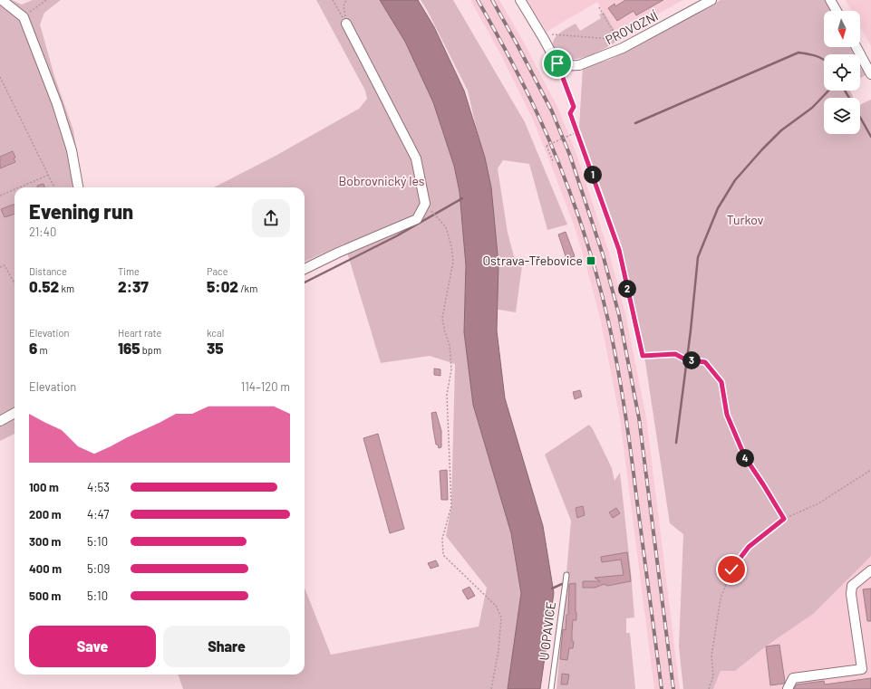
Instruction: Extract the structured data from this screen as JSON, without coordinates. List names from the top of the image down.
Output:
{
  "streets": {
    "street": ["PROVOZNÍ"],
    "lane": ["U OPAVICE"]
  },
  "parks": ["Bobrovnický les", "Turkov"],
  "places": {
    "transit": ["Ostrava-Třebovice"]
  },
  "north": "bottom",
  "page": {
    "pins": [
      "1",
      "2",
      "3",
      "4"
    ],
    "heading": ["Evening run", "21:40"],
    "stats": [
      ["Distance", "0.52 km"],
      ["Time", "2:37"],
      ["Pace", "5:02 /km"],
      ["Elevation", "6 m"],
      ["Heart rate", "165 bpm"],
      ["kcal", "35"]
    ],
    "chart": ["Elevation", "114–120 m"],
    "list": [
      {
        "name": "100 m",
        "note": "4:53"
      },
      {
        "name": "200 m",
        "note": "4:47"
      },
      {
        "name": "300 m",
        "note": "5:10"
      },
      {
        "name": "400 m",
        "note": "5:09"
      },
      {
        "name": "500 m",
        "note": "5:10"
      }
    ],
    "buttons": ["Save", "Share"]
  }
}
